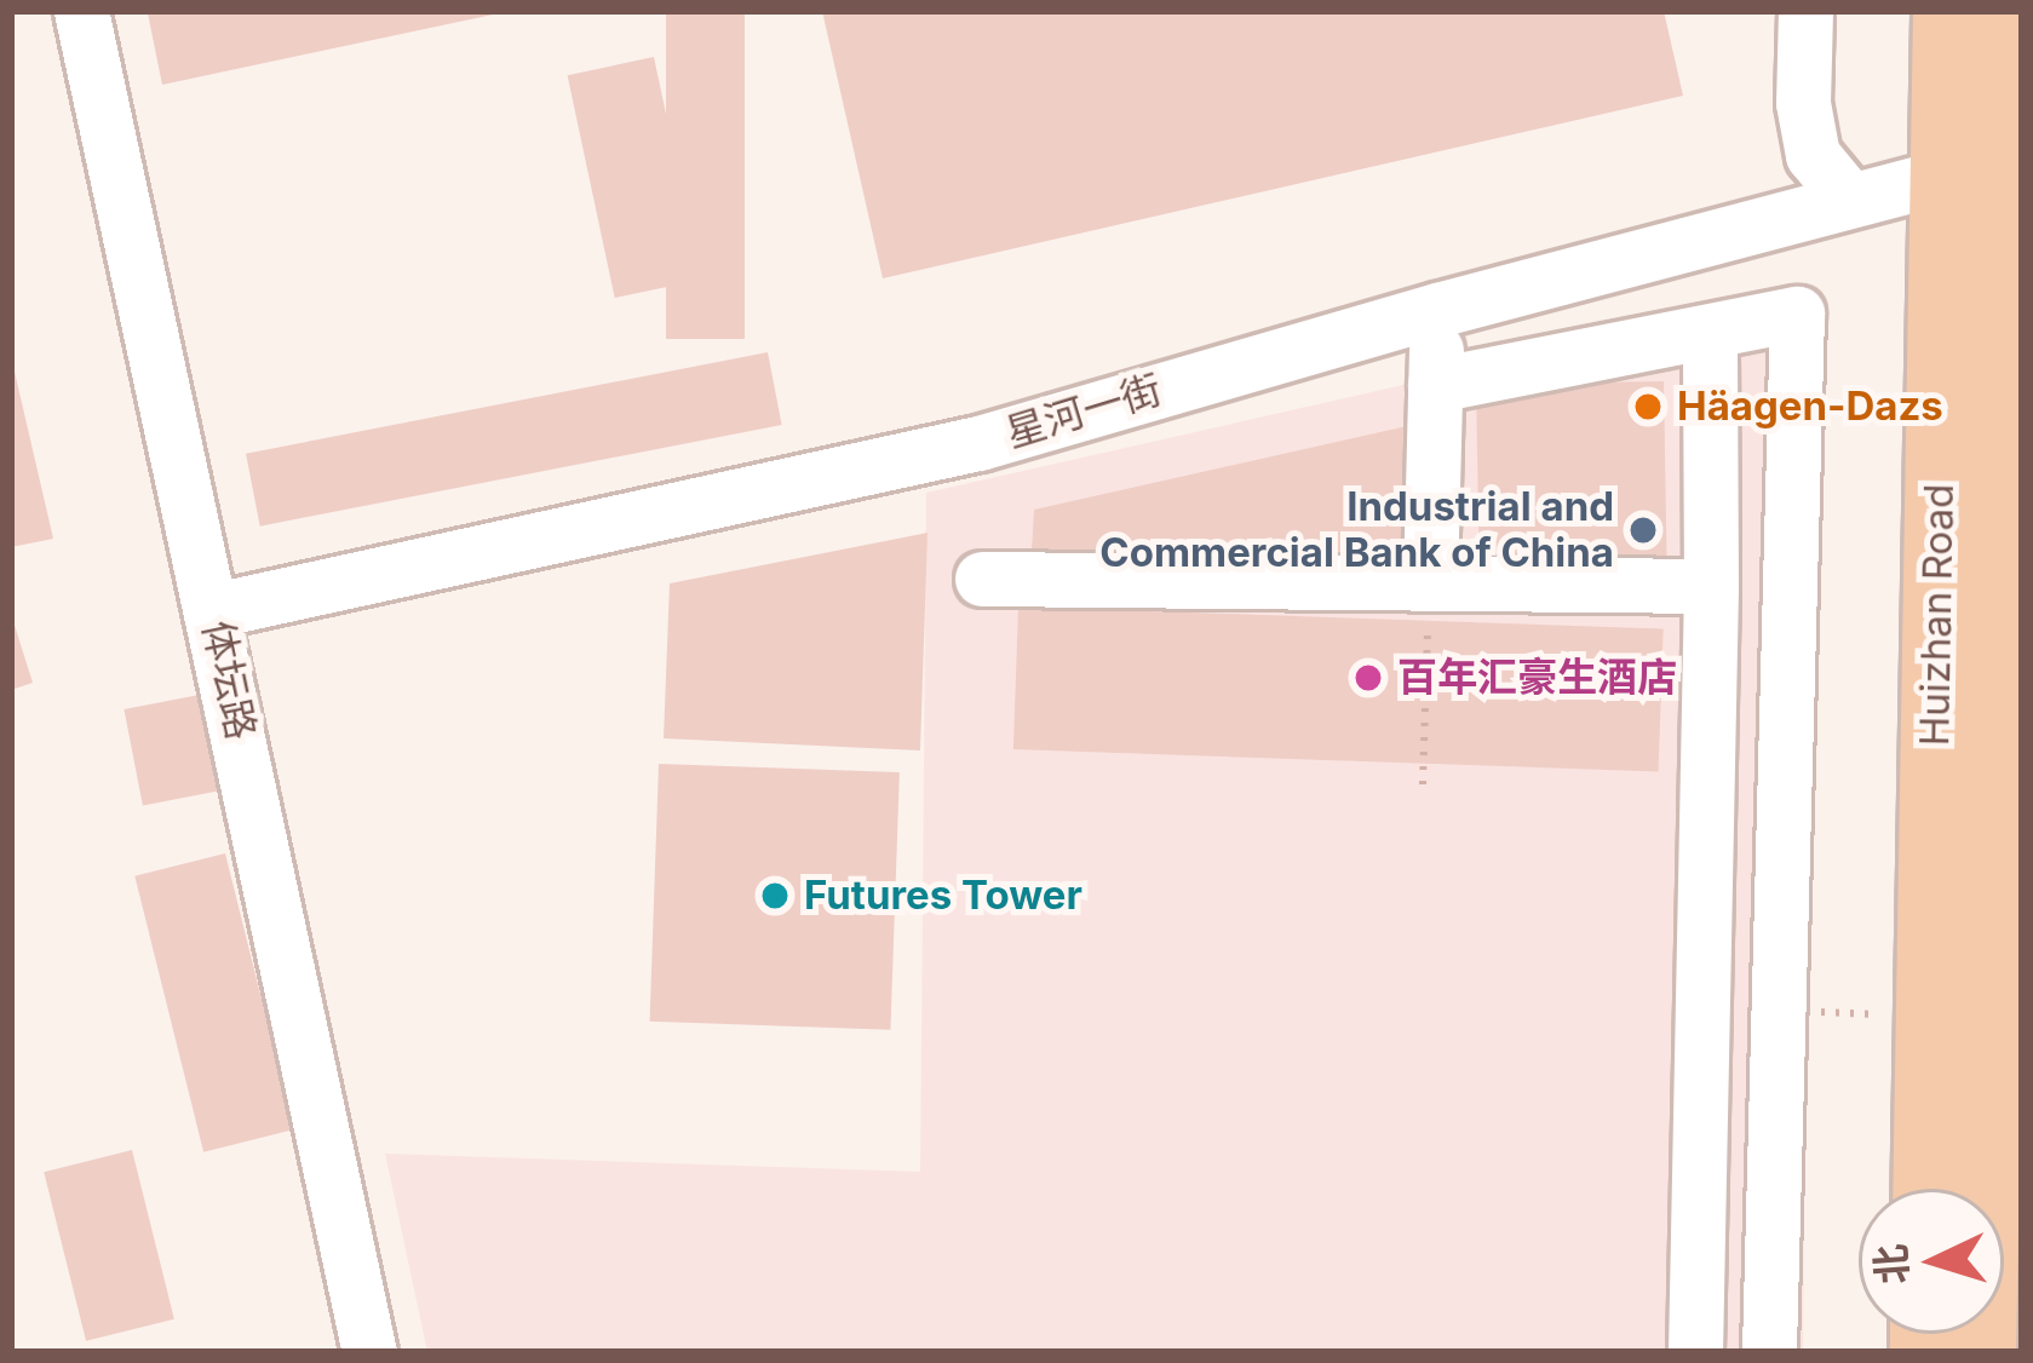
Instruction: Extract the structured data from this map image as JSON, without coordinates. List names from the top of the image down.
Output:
{
  "streets": {
    "main road": ["Huizhan Road"],
    "street": ["星河一街", "体坛路"]
  },
  "crossings": [
    ["星河一街", "Huizhan Road"],
    ["星河一街", "体坛路"]
  ],
  "places": [
    "Häagen-Dazs",
    "Industrial and Commercial Bank of China",
    "百年汇豪生酒店",
    "Futures Tower"
  ],
  "north": "left"
}
